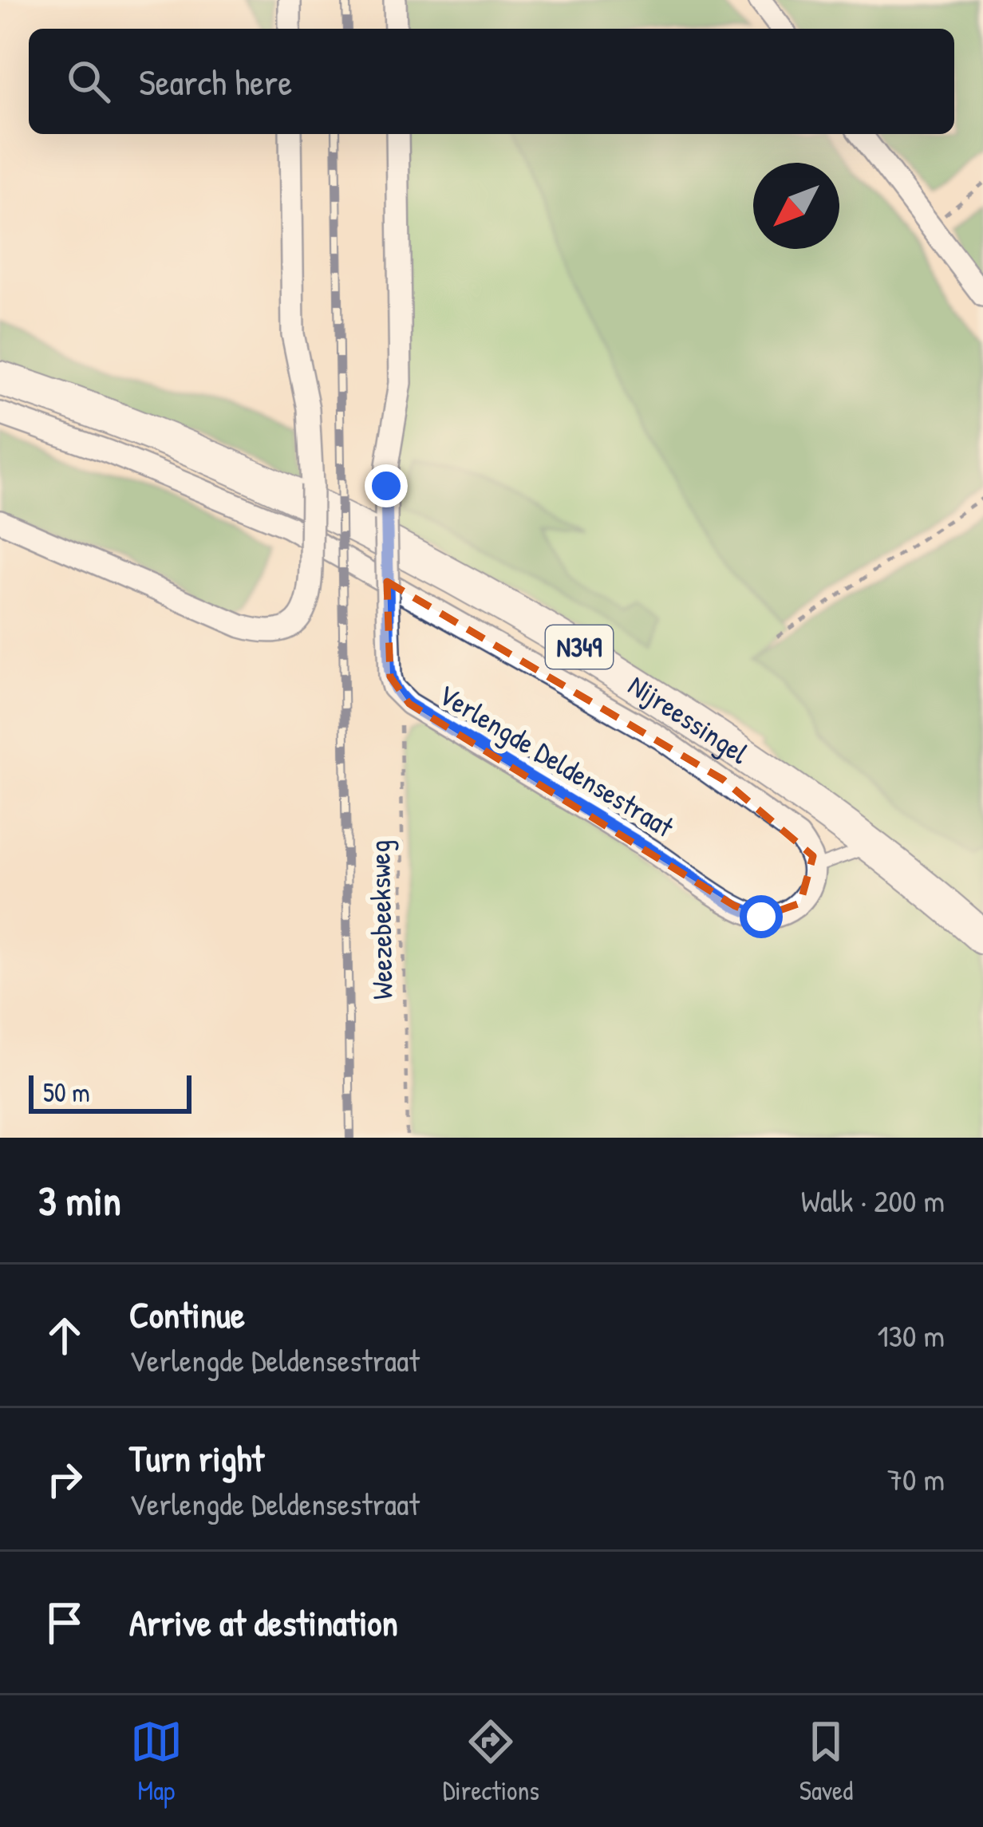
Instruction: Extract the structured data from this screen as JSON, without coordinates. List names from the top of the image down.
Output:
{
  "streets": {
    "main road": ["N349", "Nijreessingel"],
    "street": ["Verlengde Deldensestraat"],
    "path": ["Weezebeeksweg"]
  },
  "crossings": [
    ["Verlengde Deldensestraat", "Weezebeeksweg"]
  ],
  "scale_bar": "50 m",
  "north": "bottom left",
  "page": {
    "search": "Search here",
    "scale": "50 m",
    "heading": ["3 min", "Walk · 200 m"],
    "list": [
      ["Continue", "Verlengde Deldensestraat", "130 m"],
      ["Turn right", "Verlengde Deldensestraat", "70 m"],
      "Arrive at destination"
    ],
    "nav": ["Map", "Directions", "Saved"]
  }
}
